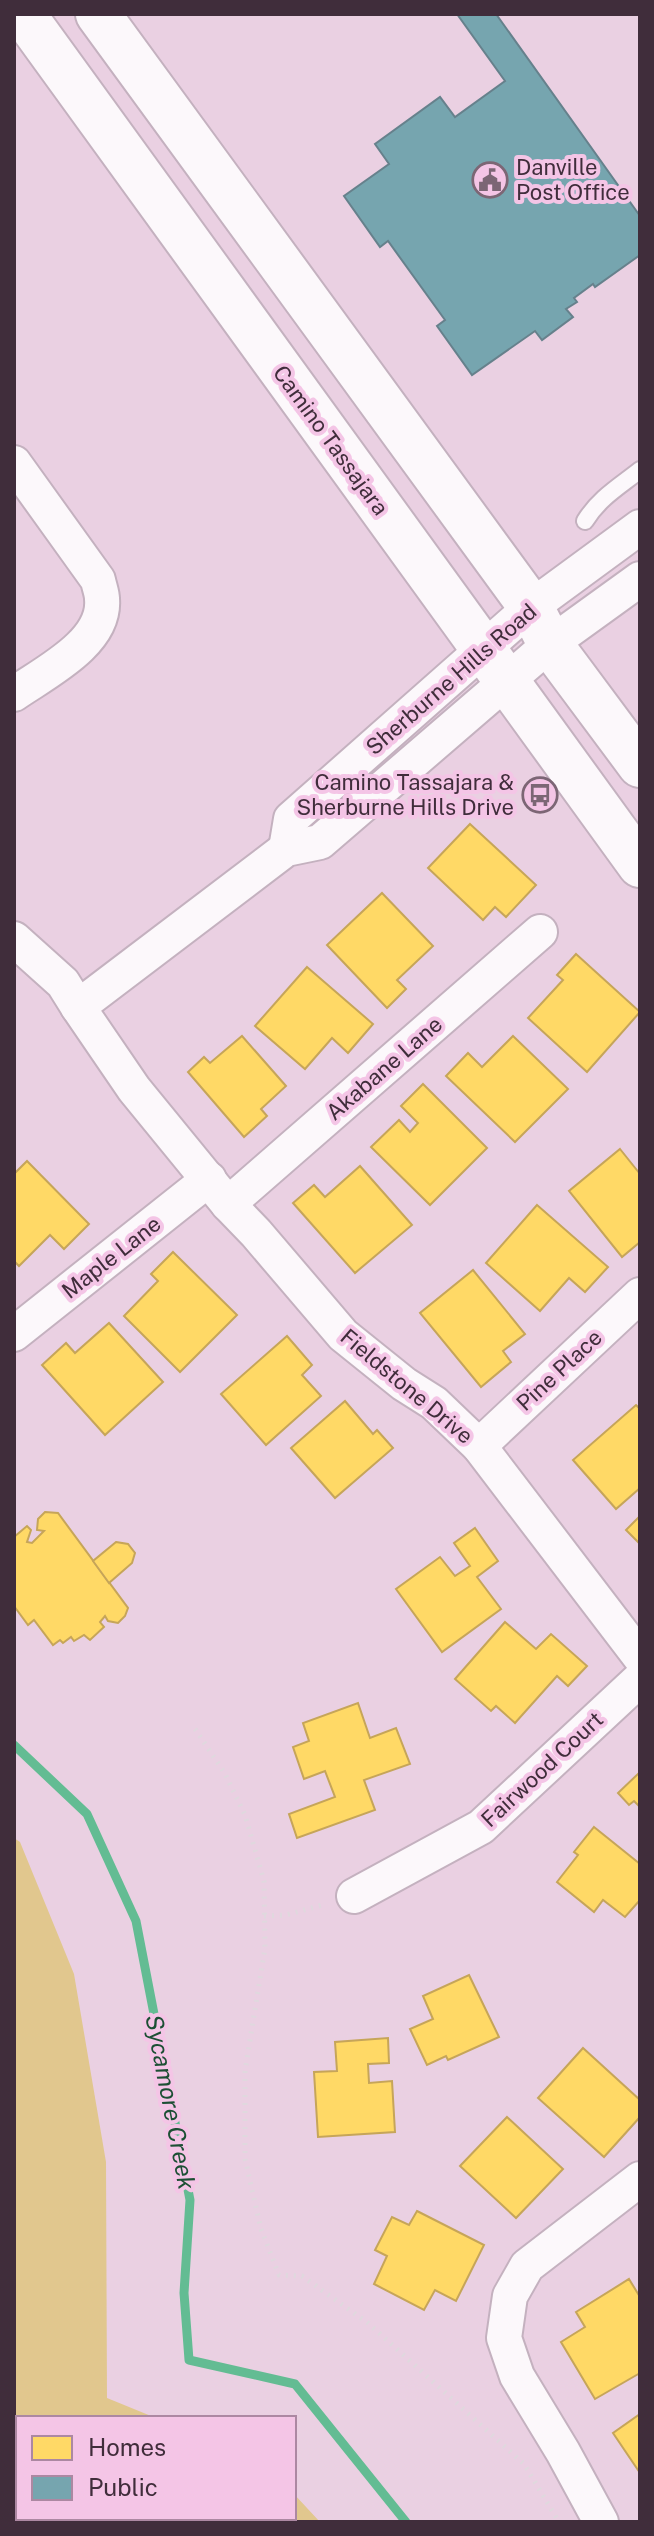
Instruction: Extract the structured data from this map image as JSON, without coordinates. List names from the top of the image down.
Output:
{
  "streets": {
    "main road": ["Camino Tassajara"],
    "street": [
      "Sherburne Hills Road",
      "Akabane Lane",
      "Maple Lane",
      "Pine Place",
      "Fieldstone Drive",
      "Fairwood Court"
    ]
  },
  "crossings": [
    ["Camino Tassajara", "Sherburne Hills Road"],
    ["Sherburne Hills Road", "Fieldstone Drive"],
    ["Akabane Lane", "Maple Lane"],
    ["Akabane Lane", "Fieldstone Drive"],
    ["Maple Lane", "Fieldstone Drive"],
    ["Pine Place", "Fieldstone Drive"]
  ],
  "water": ["Sycamore Creek"],
  "places": {
    "public building": ["Danville Post Office"],
    "bus stop": ["Camino Tassajara & Sherburne Hills Drive"]
  },
  "legend": ["Homes", "Public"]
}
